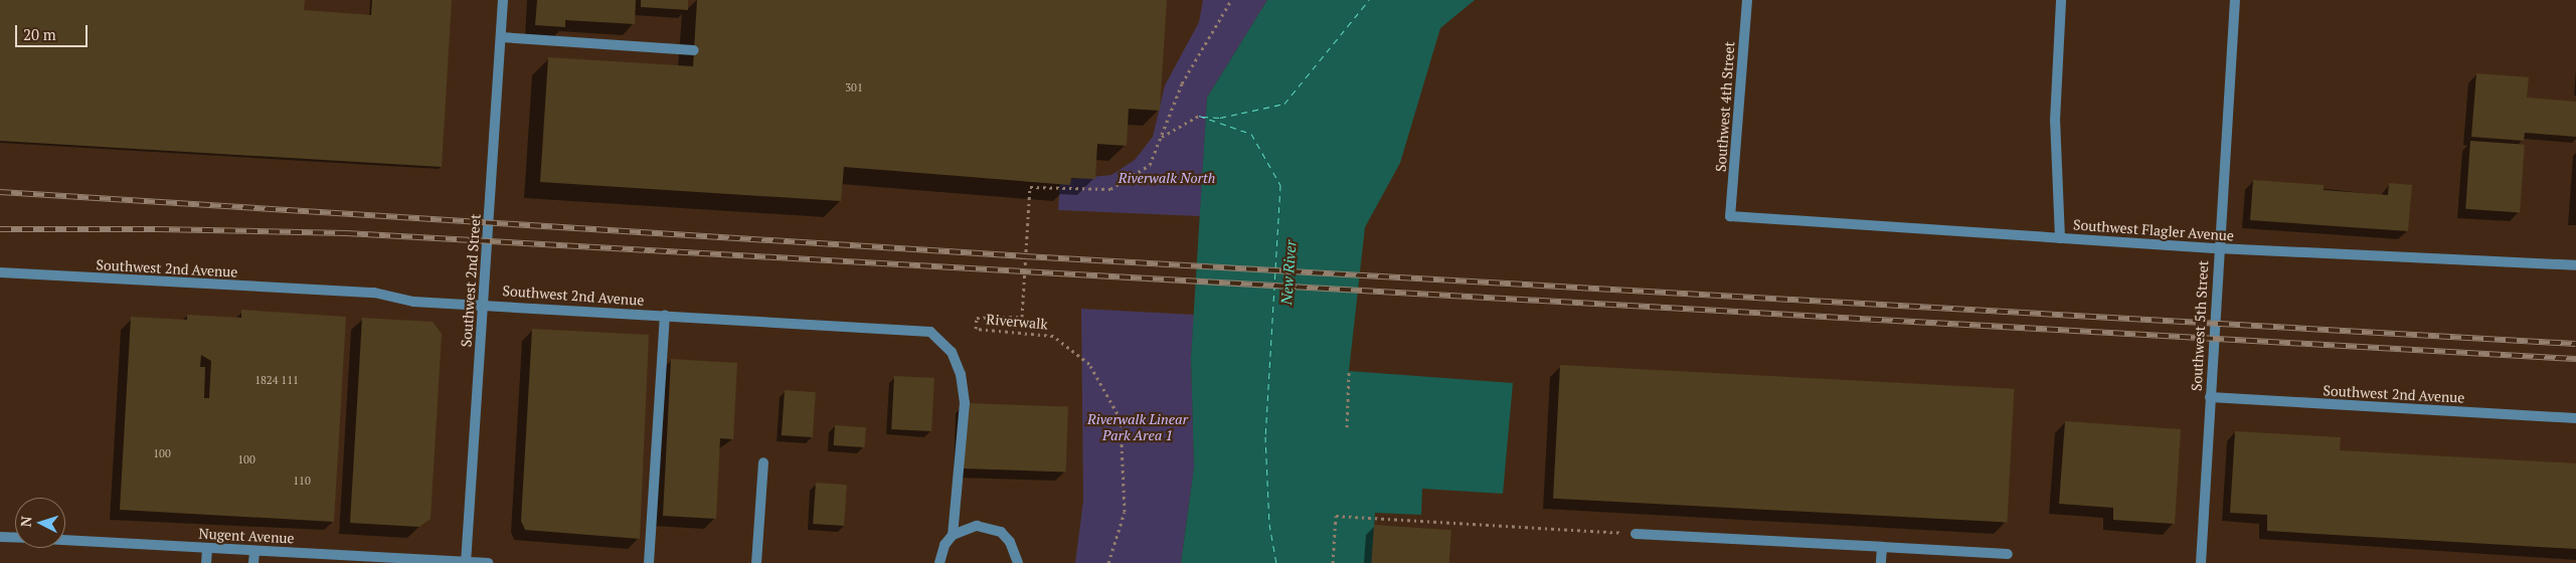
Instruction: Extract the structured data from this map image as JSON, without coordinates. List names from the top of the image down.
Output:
{
  "streets": {
    "street": [
      "Southwest 4th Street",
      "Southwest Flagler Avenue",
      "Southwest 2nd Avenue",
      "Southwest 2nd Street",
      "Southwest 5th Street",
      "Nugent Avenue"
    ],
    "path": ["Riverwalk"]
  },
  "crossings": [
    ["Southwest 4th Street", "Southwest Flagler Avenue"],
    ["Southwest Flagler Avenue", "Southwest 5th Street"],
    ["Southwest 2nd Avenue", "Southwest 2nd Street"],
    ["Southwest 2nd Avenue", "Southwest 5th Street"],
    ["Southwest 2nd Street", "Nugent Avenue"]
  ],
  "water": ["New River"],
  "parks": ["Riverwalk North", "Riverwalk Linear Park Area 1"],
  "house_numbers": [
    "301",
    "1824 111",
    "100",
    "100",
    "110"
  ],
  "scale_bar": "20 m",
  "north": "left"
}
